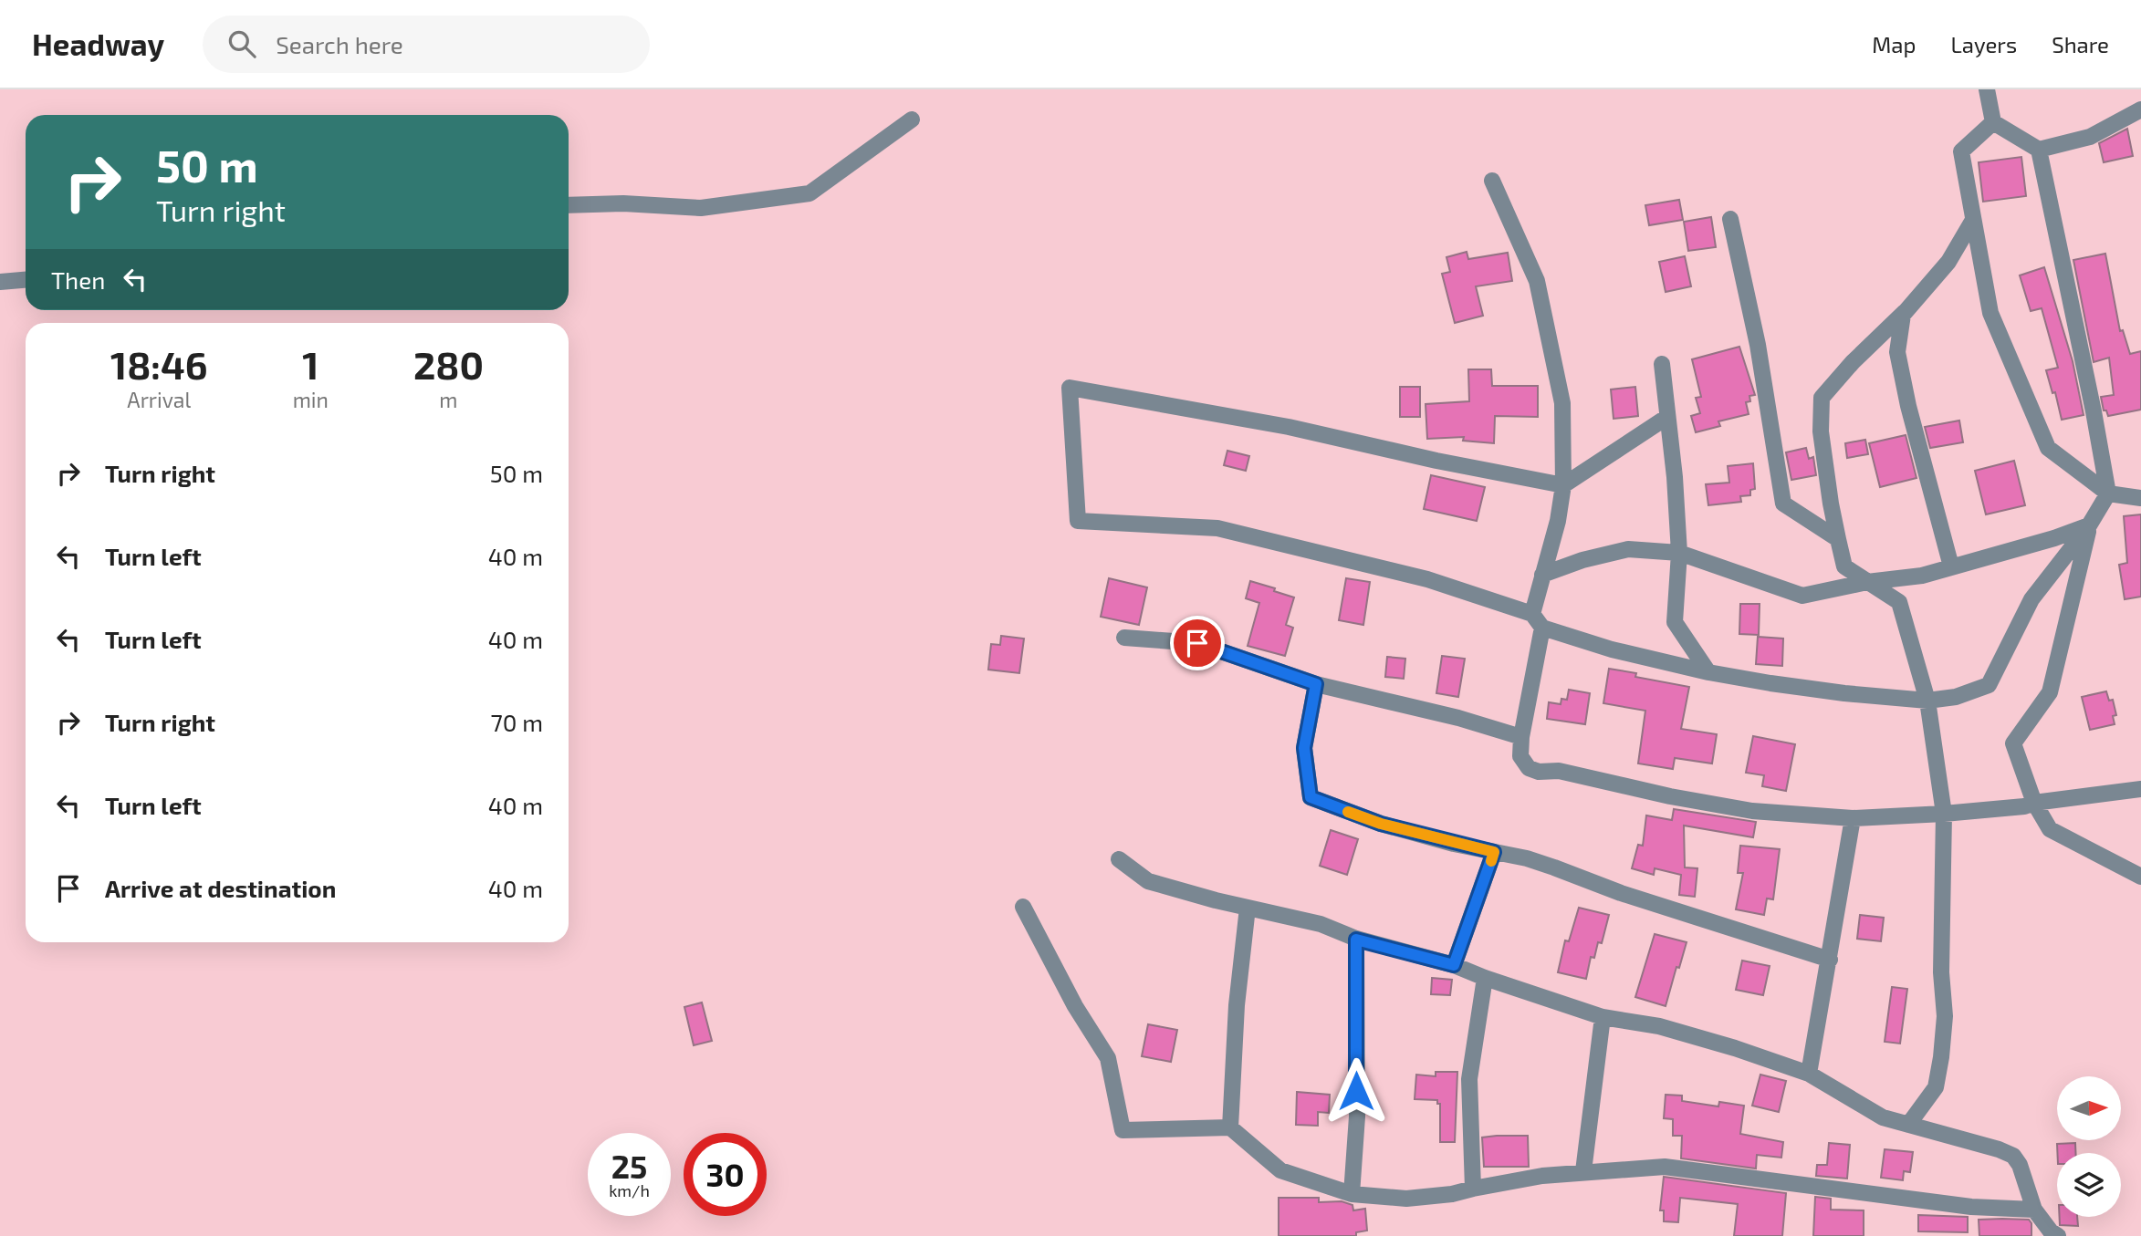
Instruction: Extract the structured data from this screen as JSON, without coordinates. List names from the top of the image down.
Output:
{
  "north": "right",
  "page": {
    "header": "Headway",
    "search": "Search here",
    "nav": ["Map", "Layers", "Share"],
    "turn": ["50 m", "Turn right"],
    "then": "Then",
    "eta": [
      "18:46",
      "Arrival",
      "1",
      "min",
      "280",
      "m"
    ],
    "list": [
      {
        "name": "Turn right",
        "value": "50 m"
      },
      {
        "name": "Turn left",
        "value": "40 m"
      },
      {
        "name": "Turn left",
        "value": "40 m"
      },
      {
        "name": "Turn right",
        "value": "70 m"
      },
      {
        "name": "Turn left",
        "value": "40 m"
      },
      {
        "name": "Arrive at destination",
        "value": "40 m"
      }
    ],
    "speed": "25 km/h",
    "limit": "30"
  }
}
